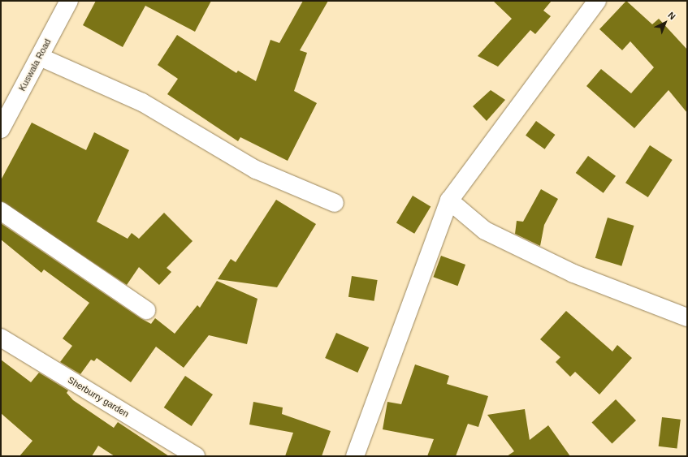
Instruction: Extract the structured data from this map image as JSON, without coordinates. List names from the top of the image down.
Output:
{
  "streets": {
    "street": ["Kuswala Road", "Sherburry garden"]
  },
  "north": "top right"
}
